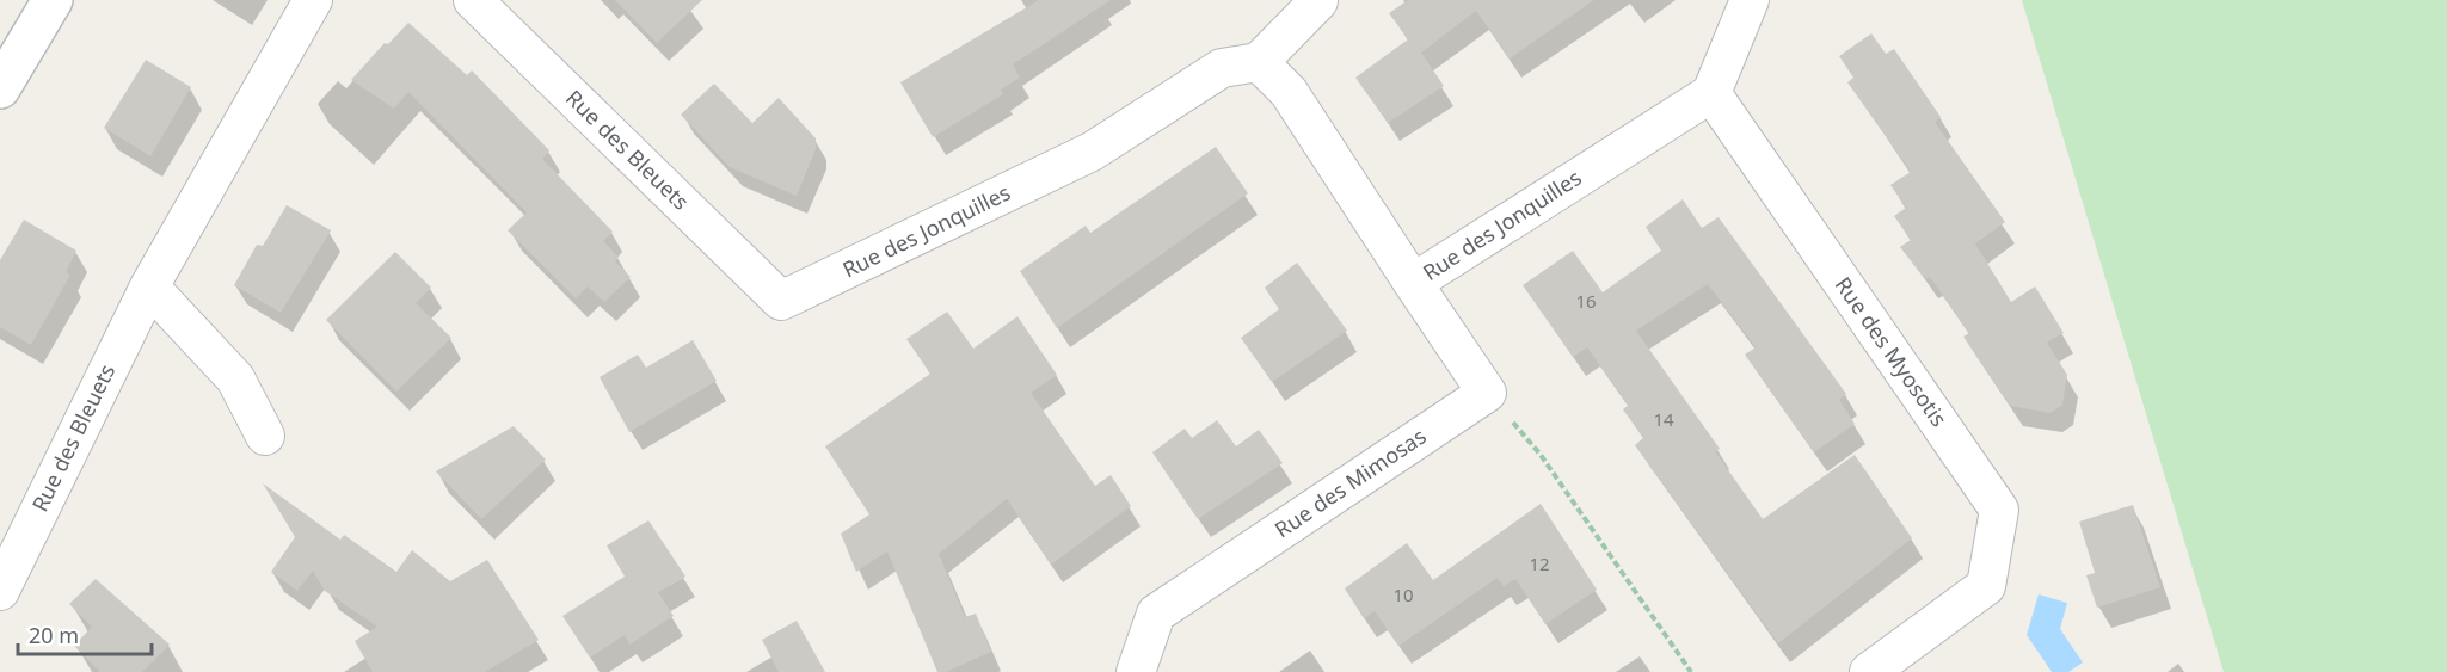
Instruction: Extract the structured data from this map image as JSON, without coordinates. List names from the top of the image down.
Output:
{
  "streets": {
    "street": [
      "Rue des Bleuets",
      "Rue des Jonquilles",
      "Rue des Myosotis",
      "Rue des Mimosas"
    ]
  },
  "crossings": [
    ["Rue des Bleuets", "Rue des Jonquilles"],
    ["Rue des Jonquilles", "Rue des Myosotis"]
  ],
  "house_numbers": [
    "16",
    "14",
    "12",
    "10"
  ],
  "scale_bar": "20 m"
}
